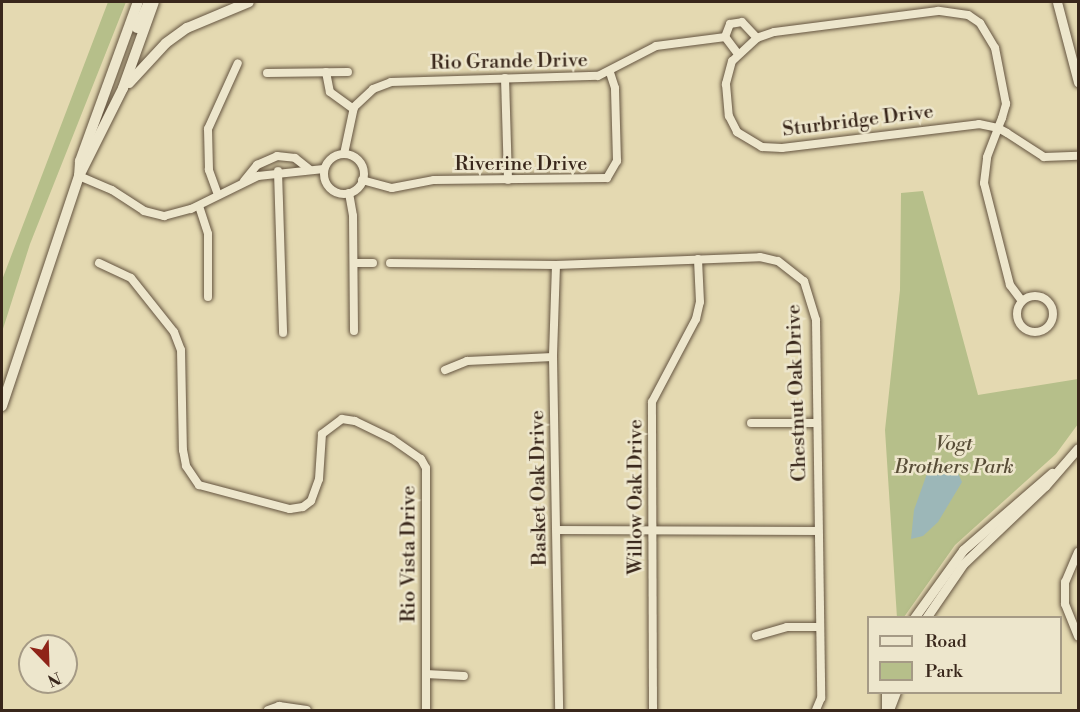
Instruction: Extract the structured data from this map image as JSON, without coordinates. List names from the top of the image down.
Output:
{
  "streets": {
    "street": [
      "Rio Grande Drive",
      "Sturbridge Drive",
      "Riverine Drive",
      "Chestnut Oak Drive",
      "Basket Oak Drive",
      "Willow Oak Drive",
      "Rio Vista Drive"
    ]
  },
  "crossings": [
    ["Rio Grande Drive", "Riverine Drive"],
    ["Chestnut Oak Drive", "Basket Oak Drive"],
    ["Chestnut Oak Drive", "Willow Oak Drive"]
  ],
  "parks": ["Vogt Brothers Park"],
  "legend": ["Road", "Park"],
  "north": "bottom right"
}
